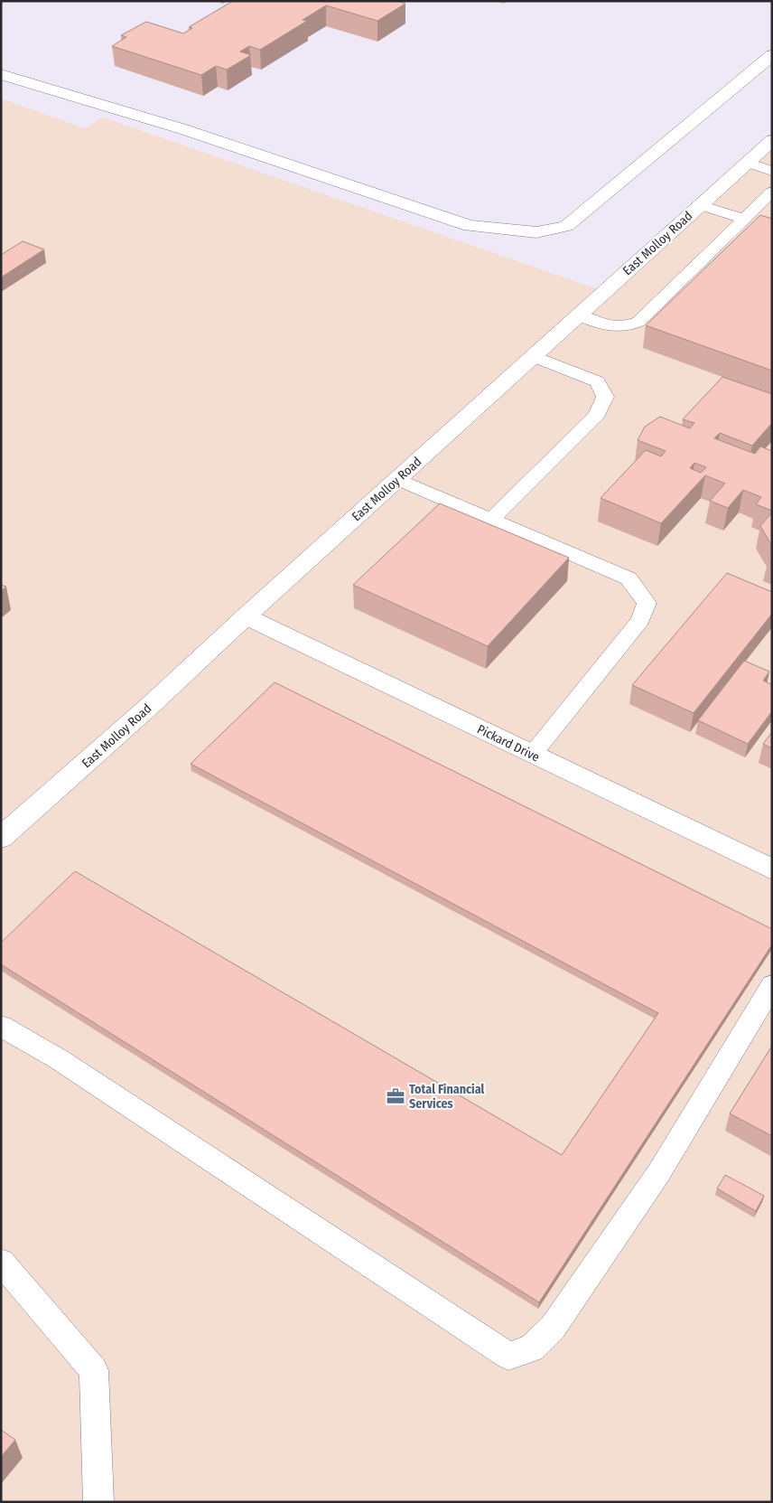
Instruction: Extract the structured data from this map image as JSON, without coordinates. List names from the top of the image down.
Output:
{
  "streets": {
    "street": ["East Molloy Road", "Pickard Drive"]
  },
  "crossings": [
    ["East Molloy Road", "Pickard Drive"]
  ],
  "places": {
    "office": ["Total Financial Services"]
  }
}
